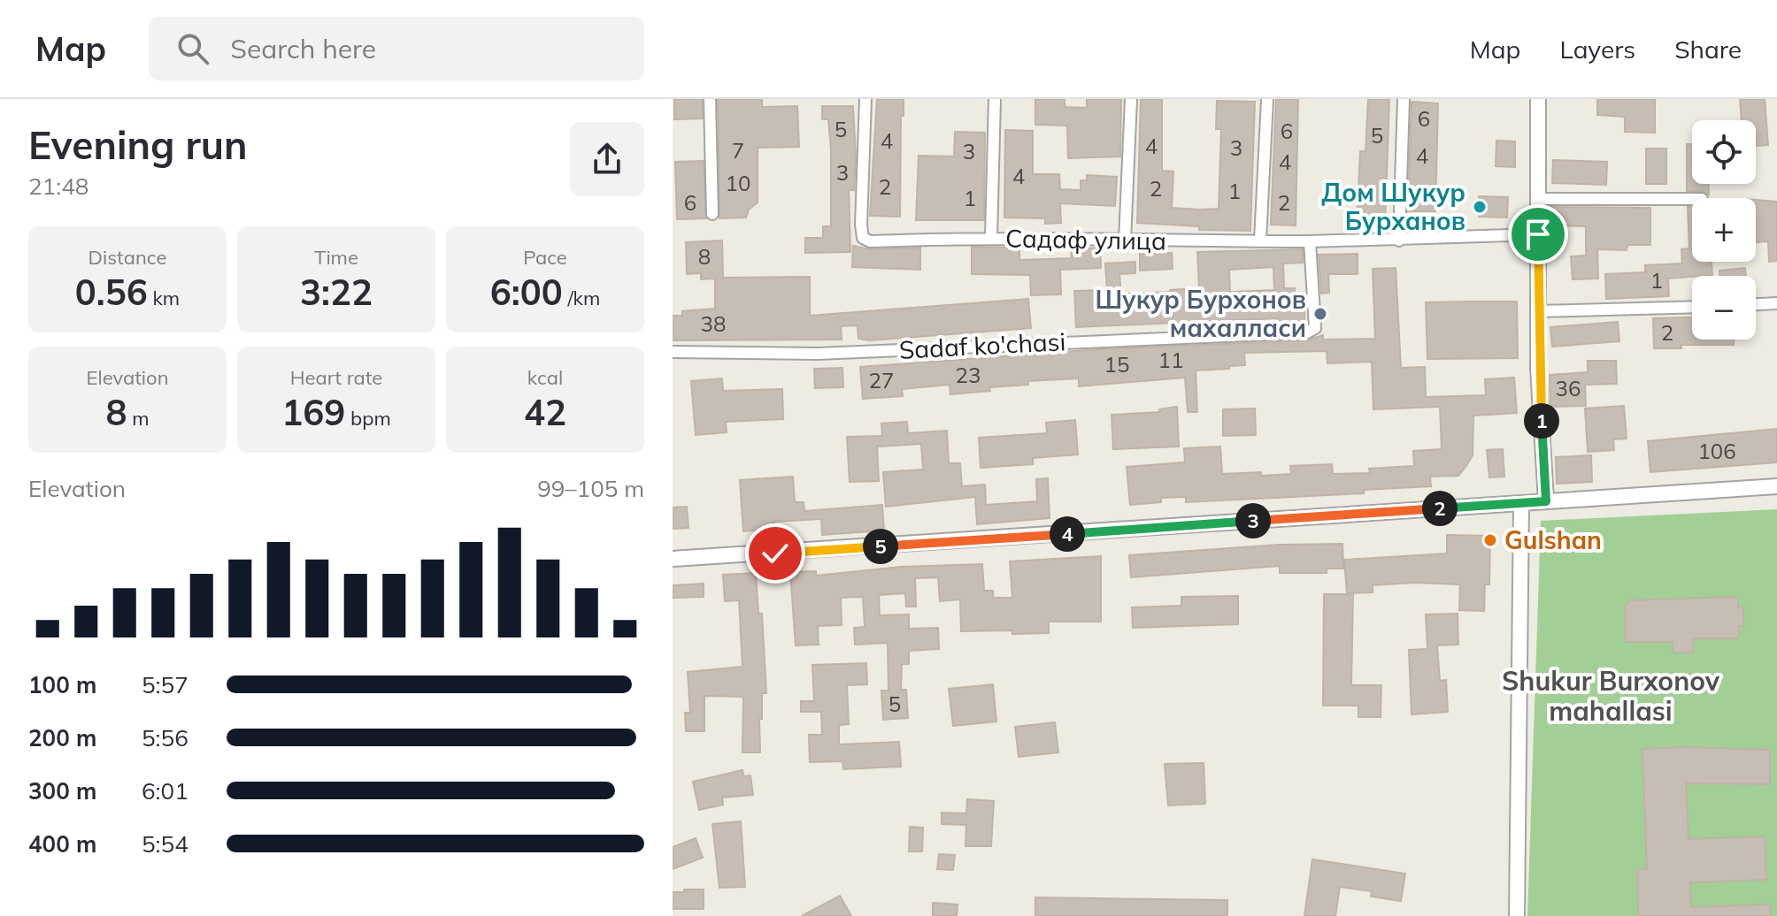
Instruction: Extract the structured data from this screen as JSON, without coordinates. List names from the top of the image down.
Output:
{
  "streets": {
    "street": ["Садаф улица", "Sadaf ko'chasi"]
  },
  "crossings": [
    ["Садаф улица", "Sadaf ko'chasi"]
  ],
  "districts": ["Shukur Burxonov mahallasi"],
  "places": ["Дом Шукур Бурханов", "Шукур Бурхонов махалласи", "Gulshan"],
  "house_numbers": [
    "6",
    "5",
    "6",
    "5",
    "4",
    "4",
    "3",
    "7",
    "3",
    "4",
    "4",
    "3",
    "4",
    "10",
    "2",
    "2",
    "1",
    "1",
    "6",
    "2",
    "8",
    "1",
    "38",
    "2",
    "11",
    "15",
    "23",
    "27",
    "36",
    "106",
    "5"
  ],
  "page": {
    "header": "Map",
    "search": "Search here",
    "nav": ["Map", "Layers", "Share"],
    "heading": ["Evening run", "21:48"],
    "map_buttons": ["+", "−"],
    "stats": [
      ["Distance", "0.56 km"],
      ["Time", "3:22"],
      ["Pace", "6:00 /km"],
      ["Elevation", "8 m"],
      ["Heart rate", "169 bpm"],
      ["kcal", "42"]
    ],
    "pins": [
      "1",
      "2",
      "3",
      "4",
      "5"
    ],
    "chart": ["Elevation", "99–105 m"],
    "list": [
      {
        "name": "100 m",
        "note": "5:57"
      },
      {
        "name": "200 m",
        "note": "5:56"
      },
      {
        "name": "300 m",
        "note": "6:01"
      },
      {
        "name": "400 m",
        "note": "5:54"
      }
    ]
  }
}
